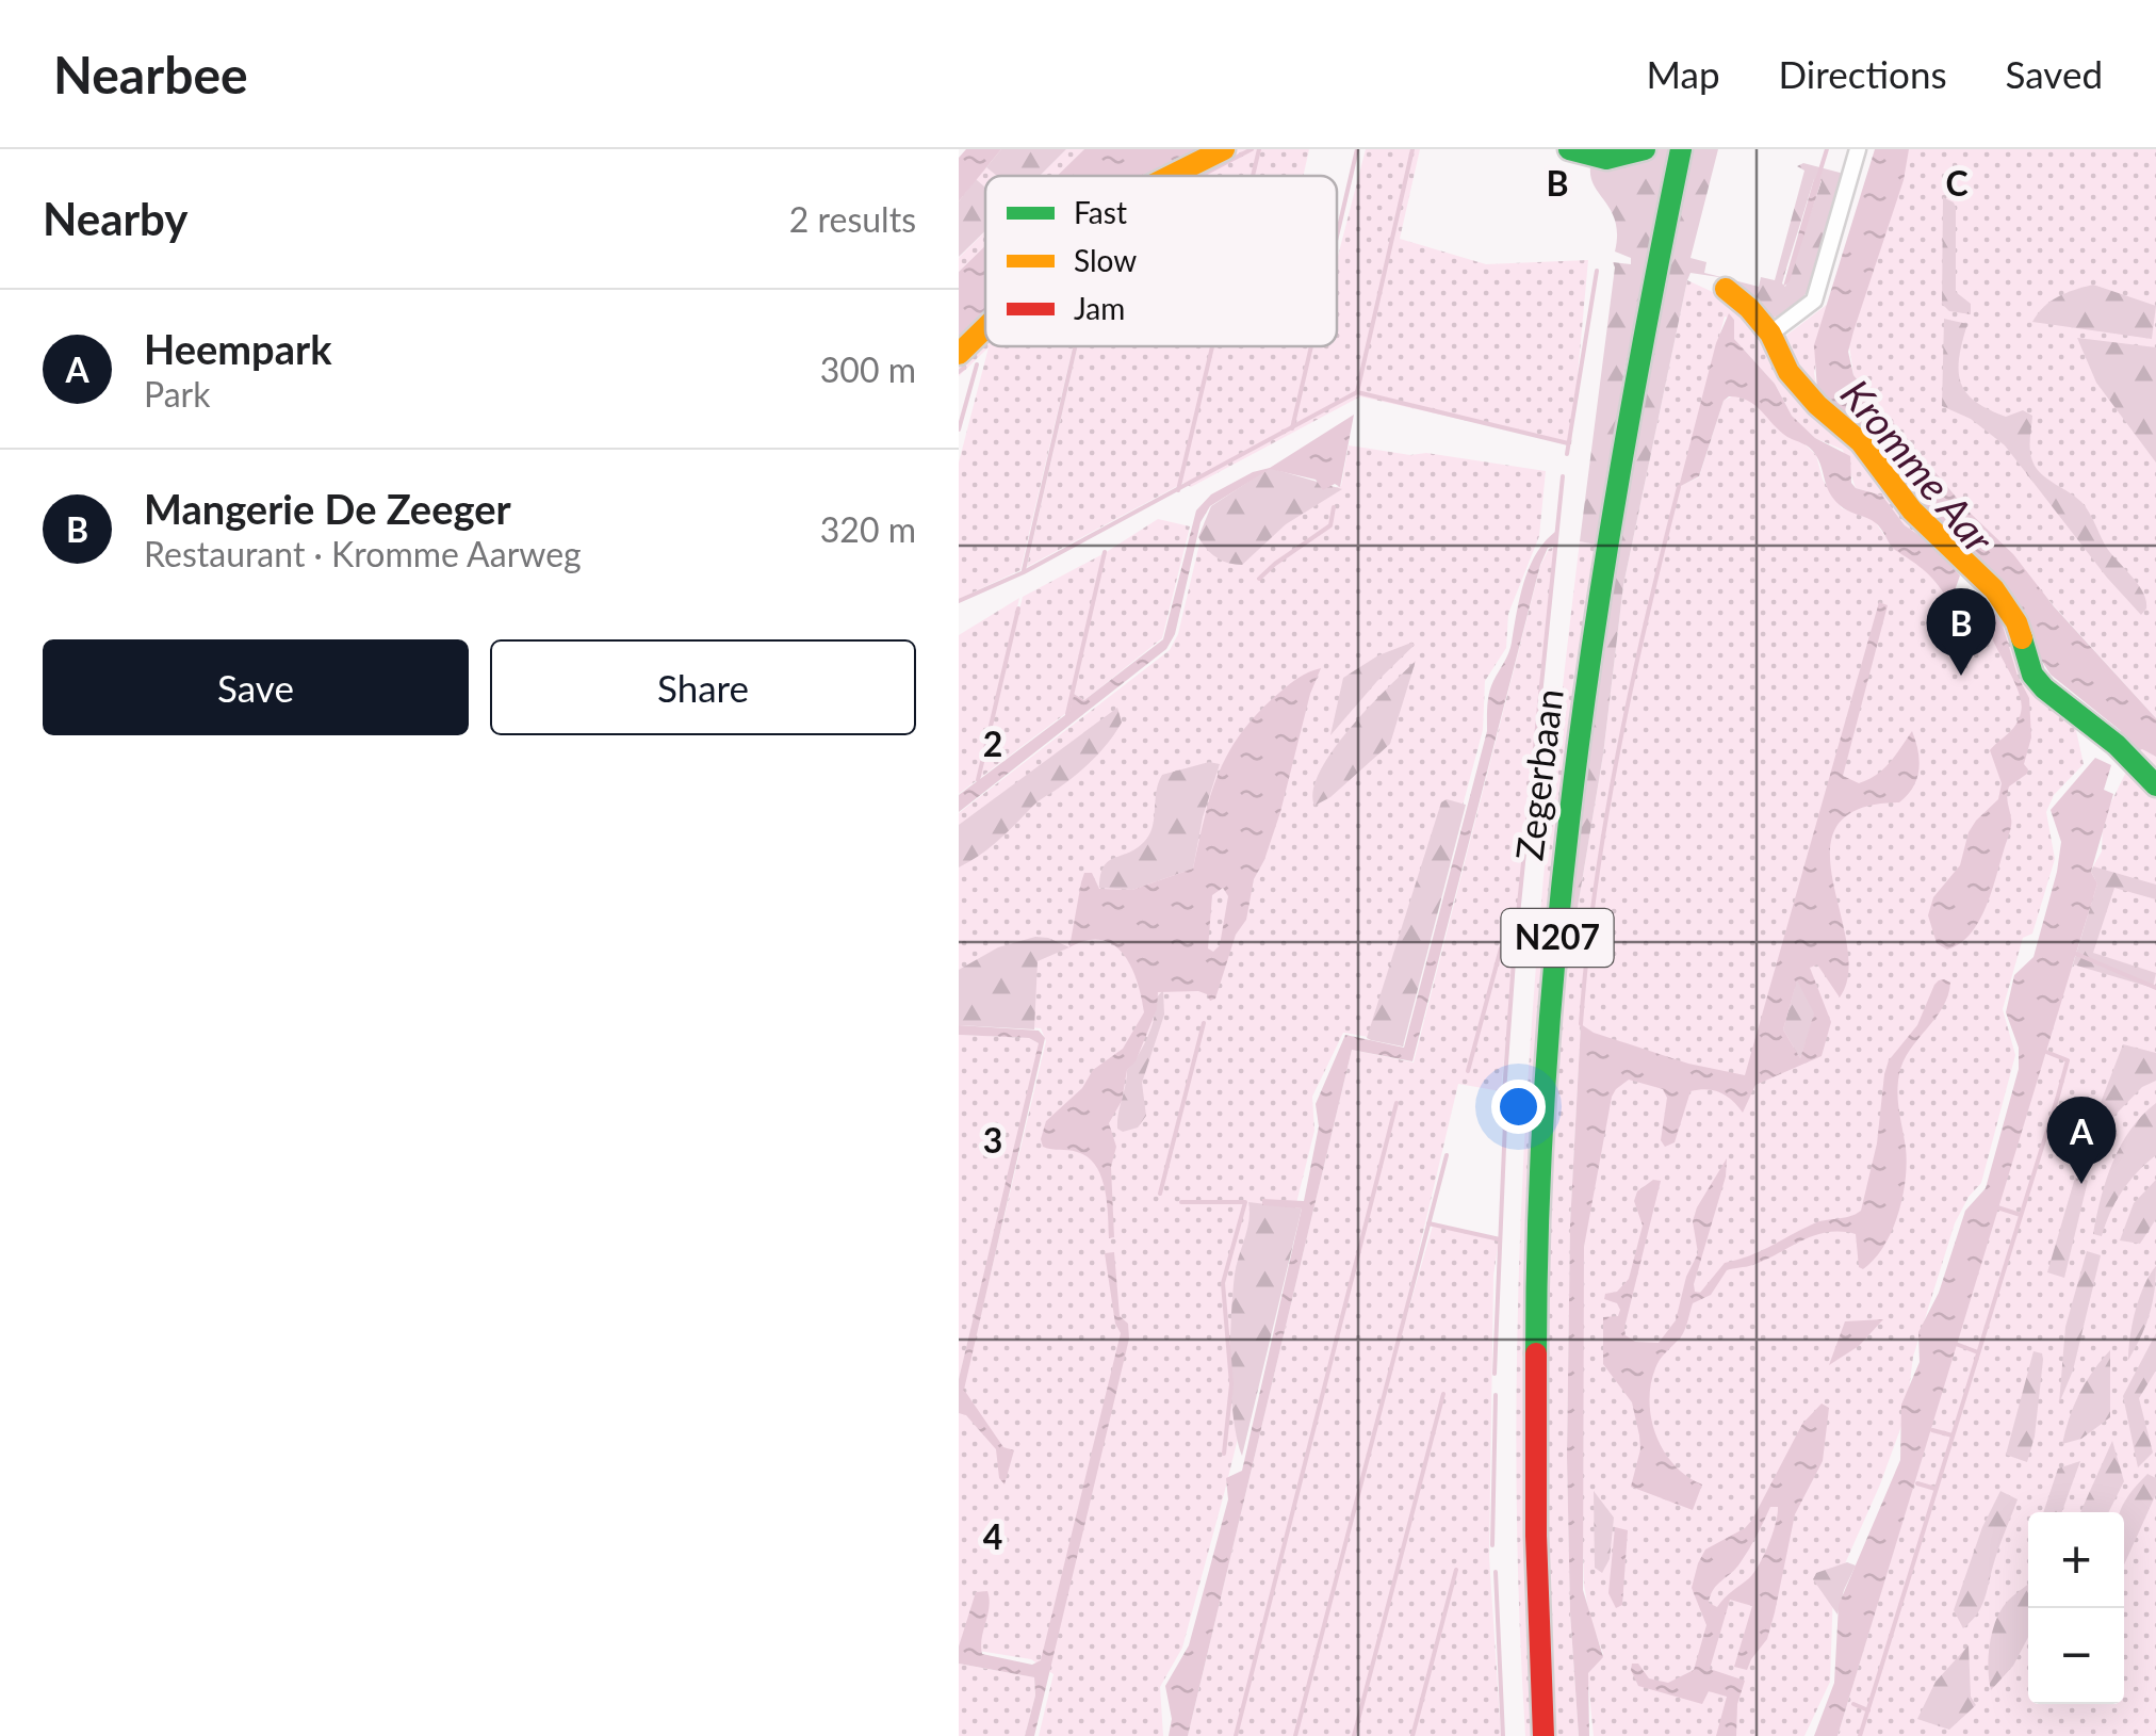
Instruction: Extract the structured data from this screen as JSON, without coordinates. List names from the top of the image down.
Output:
{
  "streets": {
    "main road": ["Zegerbaan", "N207"]
  },
  "water": ["Kromme Aar"],
  "legend": ["Fast", "Slow", "Jam"],
  "page": {
    "header": "Nearbee",
    "nav": ["Map", "Directions", "Saved"],
    "heading": ["Nearby", "2 results"],
    "list": [
      {
        "mark": "A",
        "name": "Heempark",
        "note": "Park",
        "value": "300 m"
      },
      {
        "mark": "B",
        "name": "Mangerie De Zeeger",
        "note": "Restaurant · Kromme Aarweg",
        "value": "320 m"
      }
    ],
    "pins": ["B", "A"],
    "buttons": ["Save", "Share"],
    "map_buttons": ["+", "−"]
  },
  "grid": {
    "columns": ["B", "C"],
    "rows": ["2", "3", "4"]
  }
}
